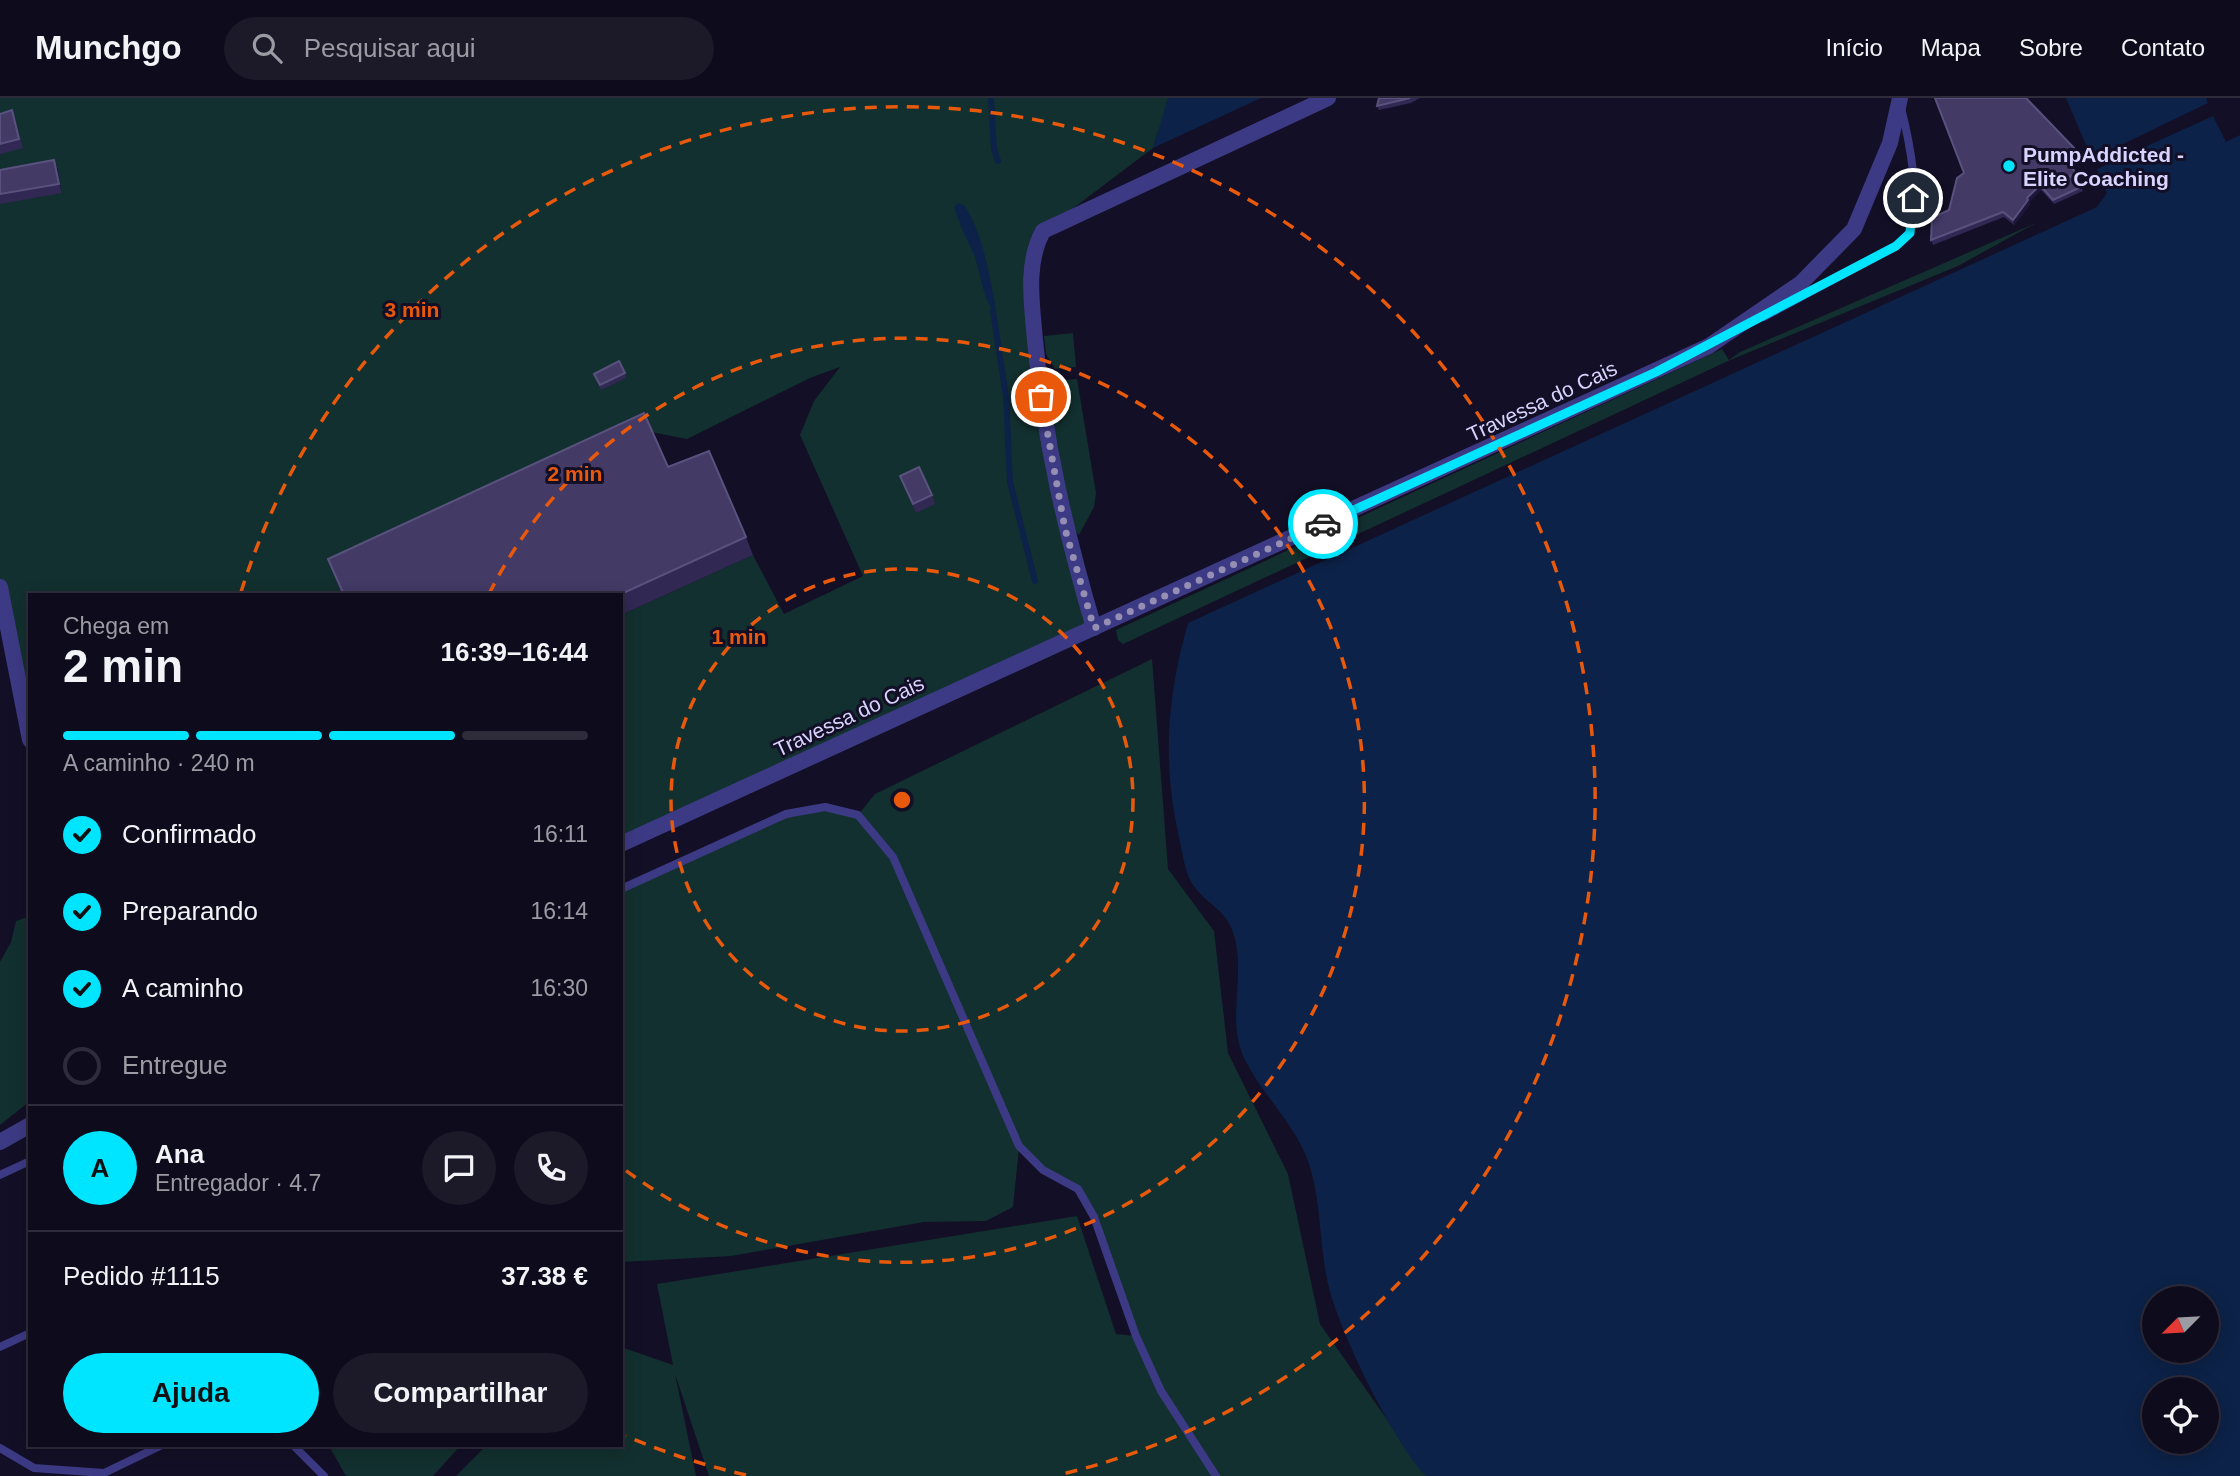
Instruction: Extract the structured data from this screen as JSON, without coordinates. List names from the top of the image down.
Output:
{
  "streets": {
    "street": ["Travessa do Cais"]
  },
  "places": ["PumpAddicted - Elite Coaching"],
  "north": "bottom left",
  "page": {
    "header": "Munchgo",
    "search": "Pesquisar aqui",
    "nav": [
      "Início",
      "Mapa",
      "Sobre",
      "Contato"
    ],
    "heading": ["2 min", "Chega em", "16:39–16:44"],
    "panel": [
      "Ana",
      "Entregador · 4.7",
      "Pedido #1115",
      "37.38 €"
    ],
    "bar": "A caminho · 240 m",
    "list": [
      ["Confirmado", "16:11"],
      ["Preparando", "16:14"],
      ["A caminho", "16:30"],
      "Entregue"
    ],
    "round": "A",
    "buttons": ["Ajuda", "Compartilhar"]
  },
  "rings": ["3 min", "2 min", "1 min"]
}
